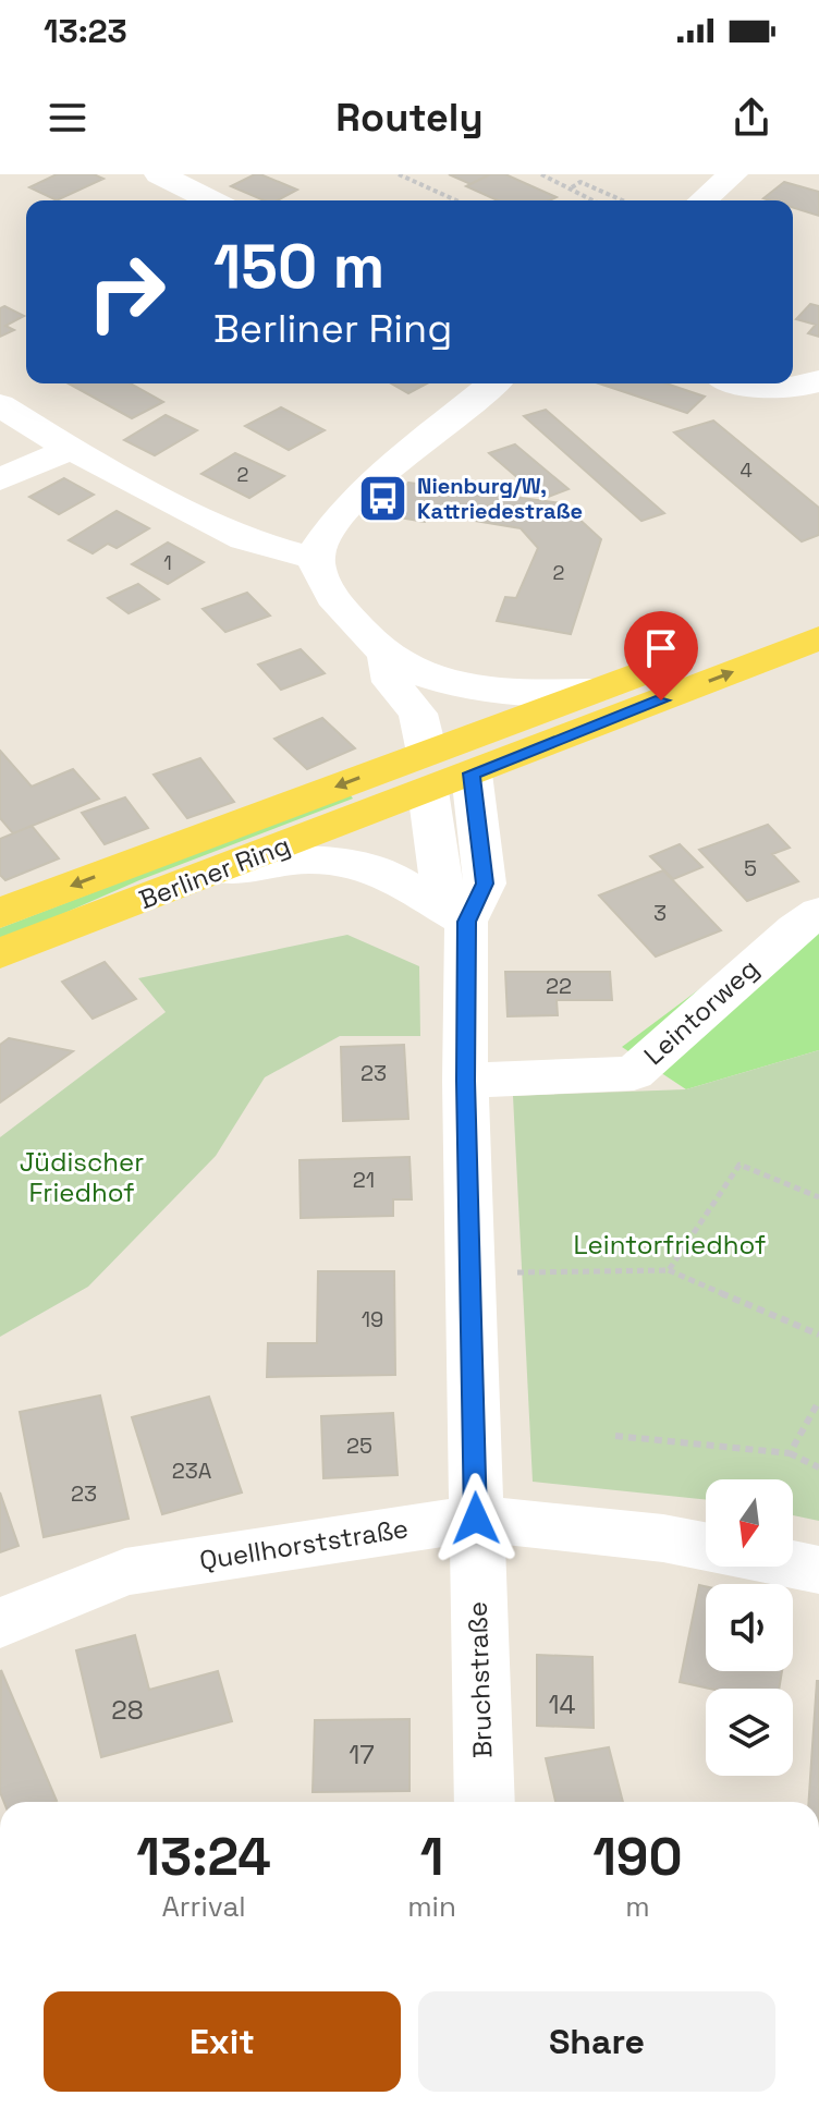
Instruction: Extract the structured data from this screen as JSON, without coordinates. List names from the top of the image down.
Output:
{
  "streets": {
    "main road": ["Berliner Ring"],
    "street": ["Leintorweg", "Quellhorststraße", "Bruchstraße"]
  },
  "crossings": [
    ["Berliner Ring", "Bruchstraße"],
    ["Leintorweg", "Bruchstraße"],
    ["Quellhorststraße", "Bruchstraße"]
  ],
  "parks": ["Jüdischer Friedhof", "Leintorfriedhof"],
  "places": {
    "bus stop": ["Nienburg/W, Kattriedestraße"]
  },
  "house_numbers": [
    "4",
    "2",
    "1",
    "2",
    "5",
    "3",
    "22",
    "23",
    "21",
    "19",
    "25",
    "23A",
    "23",
    "14",
    "28",
    "17"
  ],
  "north": "bottom",
  "page": {
    "status": "13:23",
    "header": "Routely",
    "turn": ["150 m", "Berliner Ring"],
    "eta": [
      "13:24",
      "Arrival",
      "1",
      "min",
      "190",
      "m"
    ],
    "buttons": ["Exit", "Share"]
  }
}
